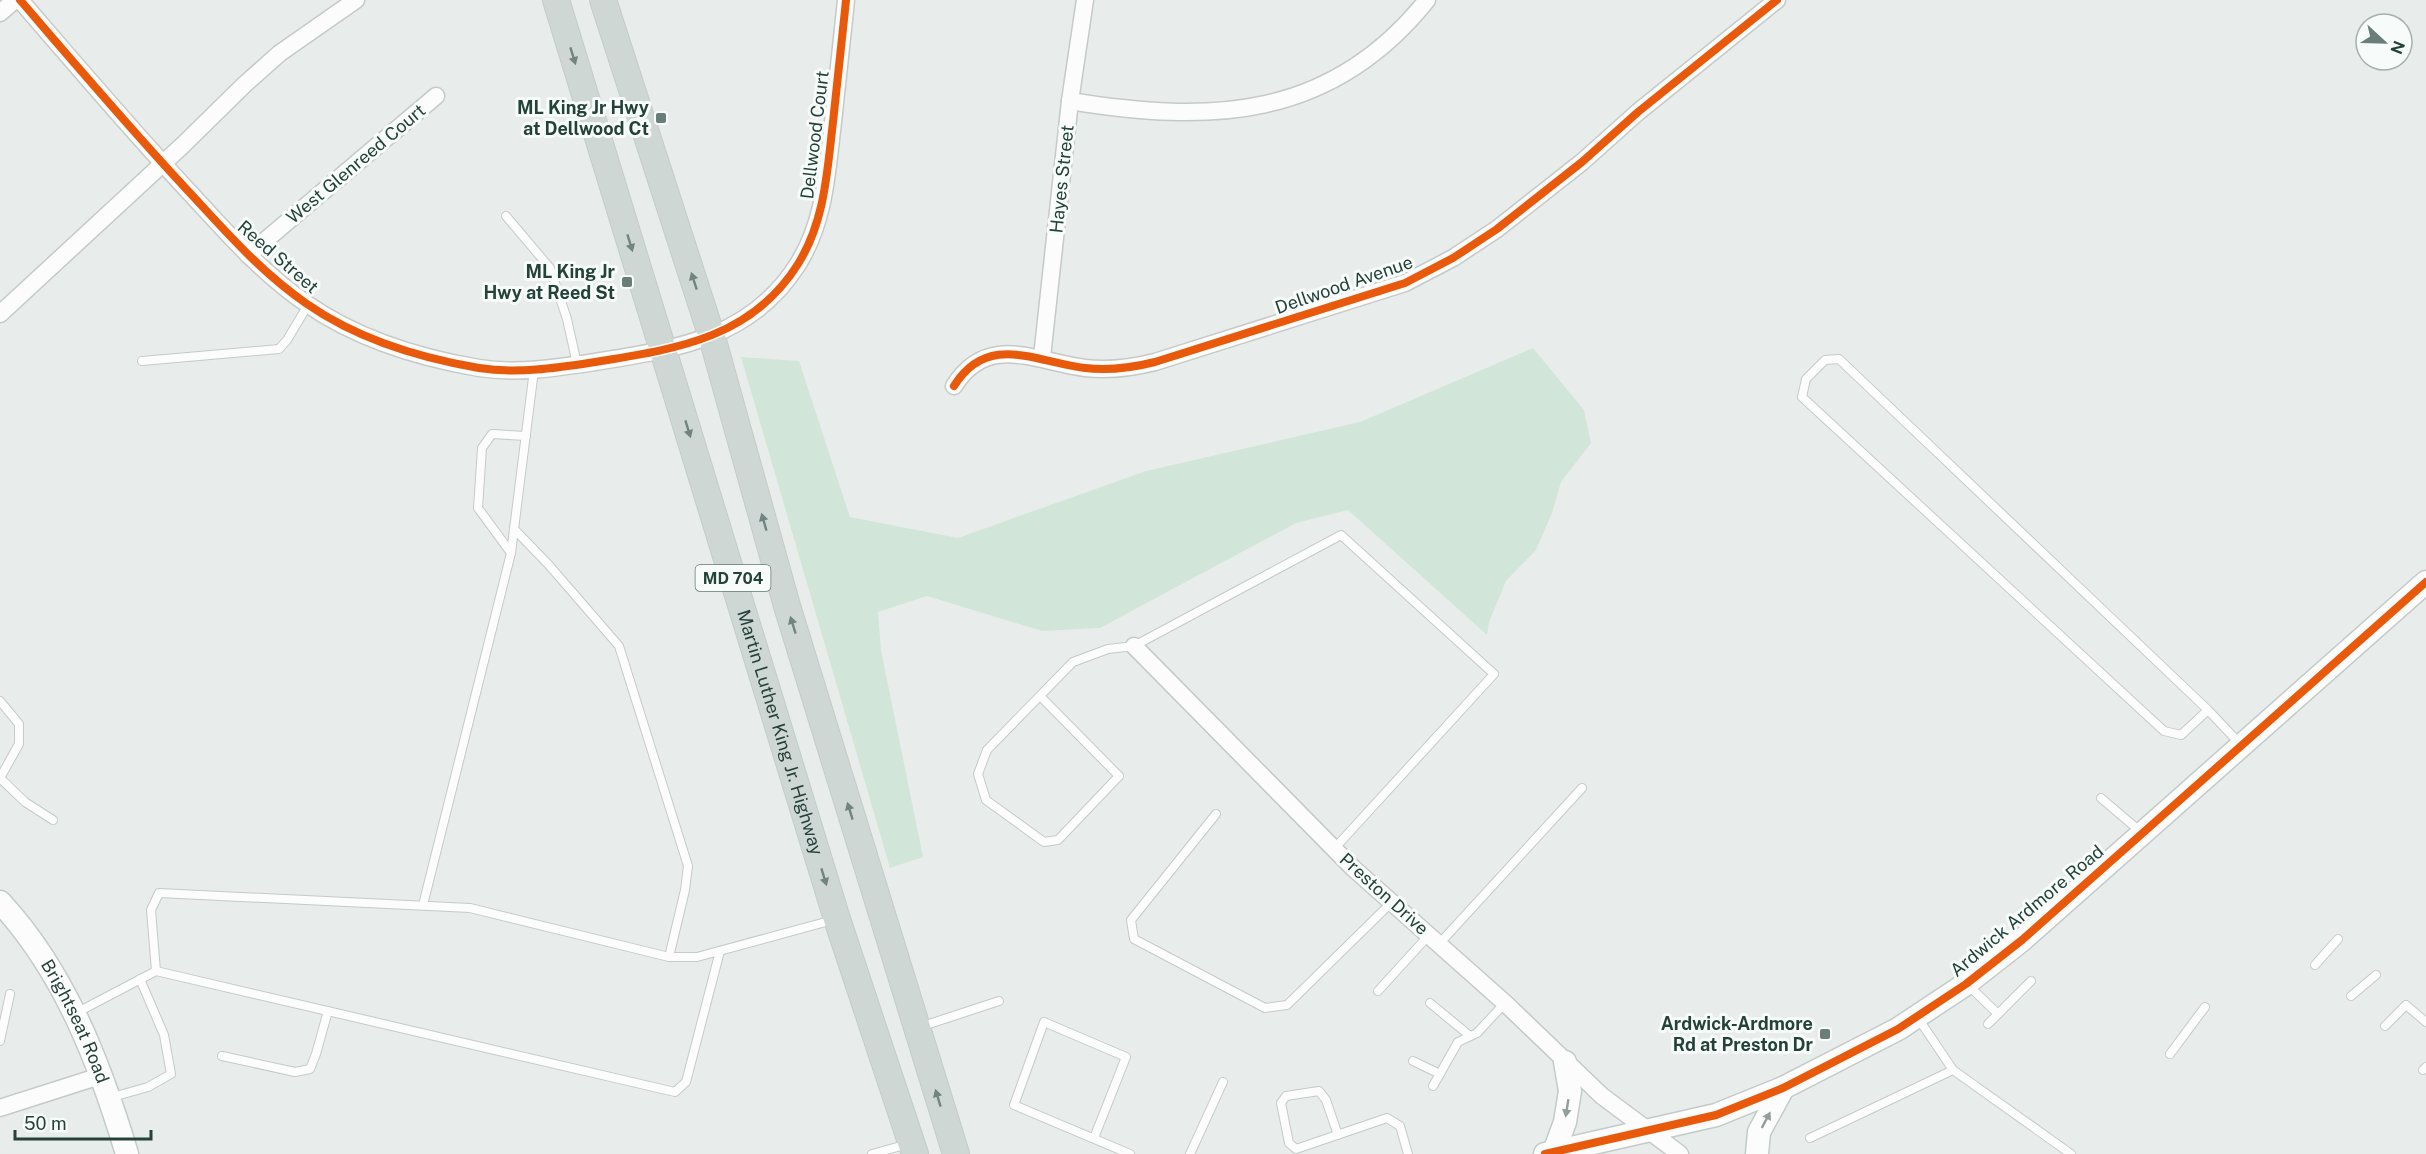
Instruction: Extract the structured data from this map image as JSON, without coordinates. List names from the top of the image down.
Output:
{
  "streets": {
    "main road": [
      "MD 704",
      "Martin Luther King Jr. Highway",
      "Ardwick Ardmore Road",
      "Brightseat Road"
    ],
    "street": [
      "Dellwood Court",
      "West Glenreed Court",
      "Hayes Street",
      "Reed Street",
      "Dellwood Avenue",
      "Preston Drive"
    ]
  },
  "crossings": [
    ["Dellwood Court", "Reed Street"],
    ["Dellwood Court", "MD 704"],
    ["West Glenreed Court", "Reed Street"],
    ["Hayes Street", "Dellwood Avenue"],
    ["Reed Street", "MD 704"],
    ["Reed Street", "Martin Luther King Jr. Highway"],
    ["Preston Drive", "Ardwick Ardmore Road"]
  ],
  "places": {
    "transit": ["ML King Jr Hwy at Dellwood Ct", "ML King Jr Hwy at Reed St", "Ardwick-Ardmore Rd at Preston Dr"]
  },
  "scale_bar": "50 m",
  "north": "right"
}
